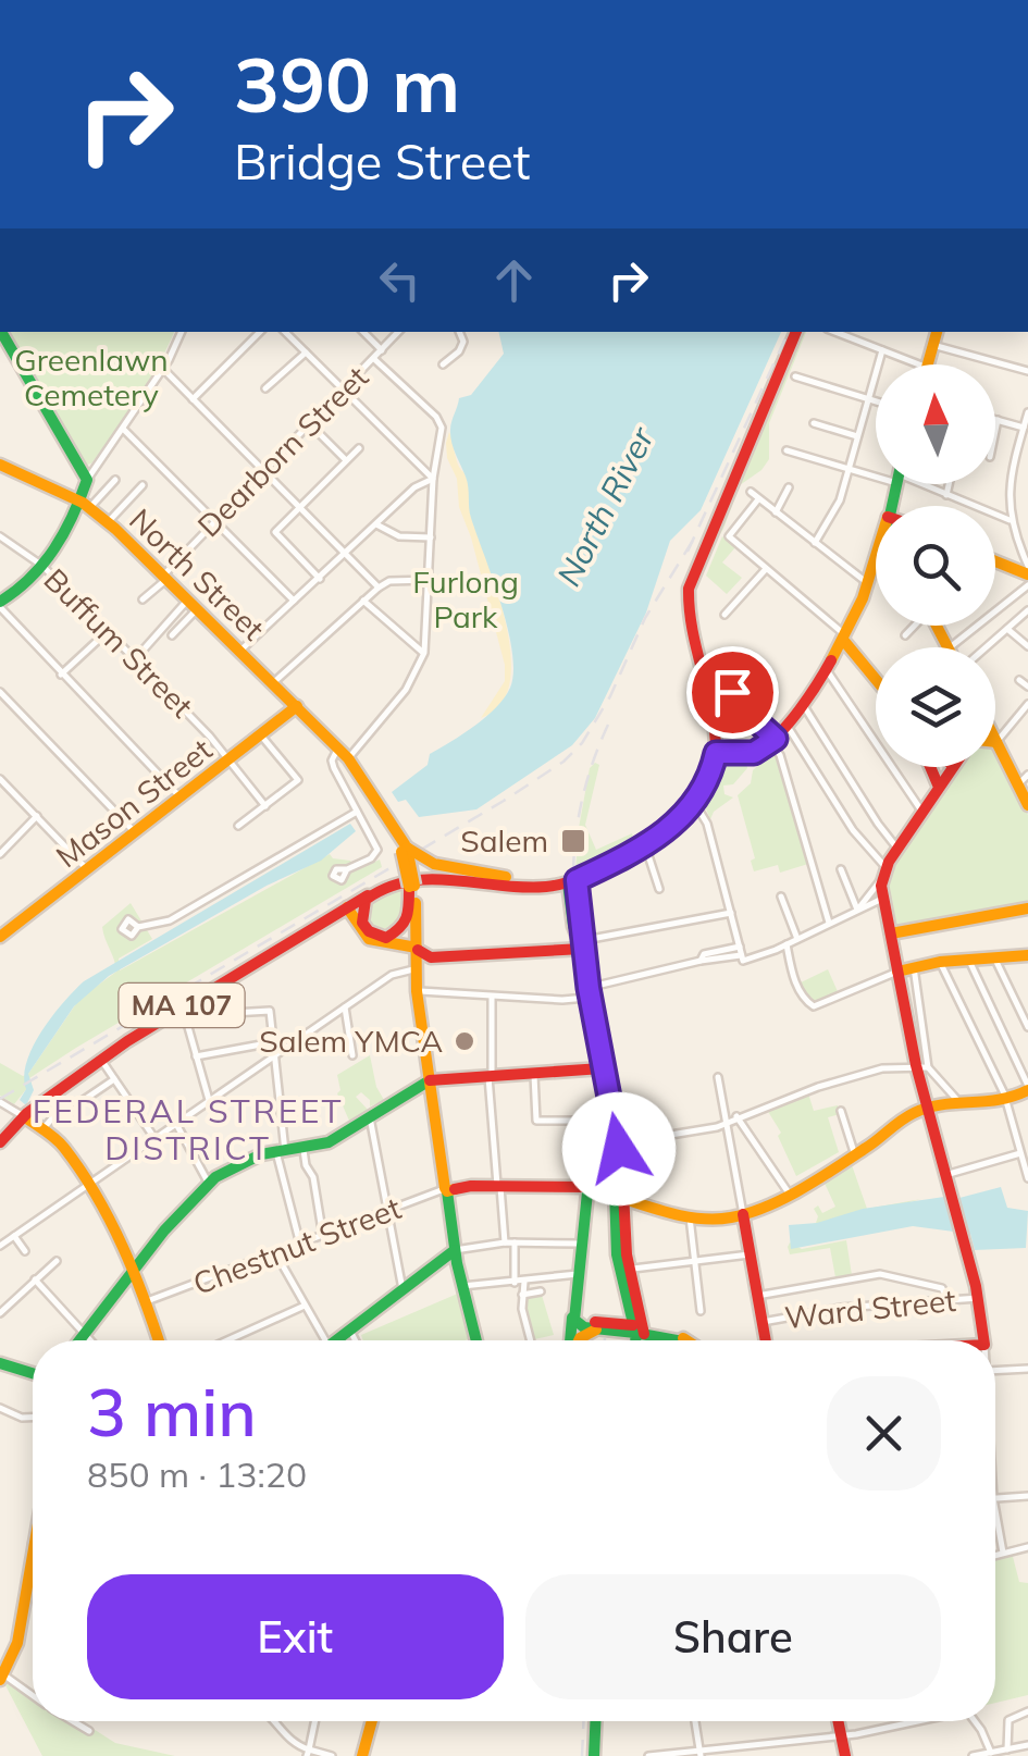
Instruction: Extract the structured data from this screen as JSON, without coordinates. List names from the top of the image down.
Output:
{
  "streets": {
    "main road": ["North Street", "Mason Street", "MA 107"],
    "street": [
      "Dearborn Street",
      "Buffum Street",
      "Chestnut Street",
      "Ward Street"
    ]
  },
  "crossings": [
    ["Dearborn Street", "North Street"],
    ["North Street", "Mason Street"],
    ["North Street", "Chestnut Street"],
    ["Buffum Street", "Mason Street"]
  ],
  "districts": ["FEDERAL STREET DISTRICT"],
  "water": ["North River"],
  "parks": ["Greenlawn Cemetery", "Furlong Park"],
  "places": {
    "transit": ["Salem"],
    "other": ["Salem YMCA"]
  },
  "north": "top",
  "page": {
    "turn": ["390 m", "Bridge Street"],
    "heading": ["3 min", "850 m · 13:20"],
    "buttons": ["Exit", "Share"]
  }
}
